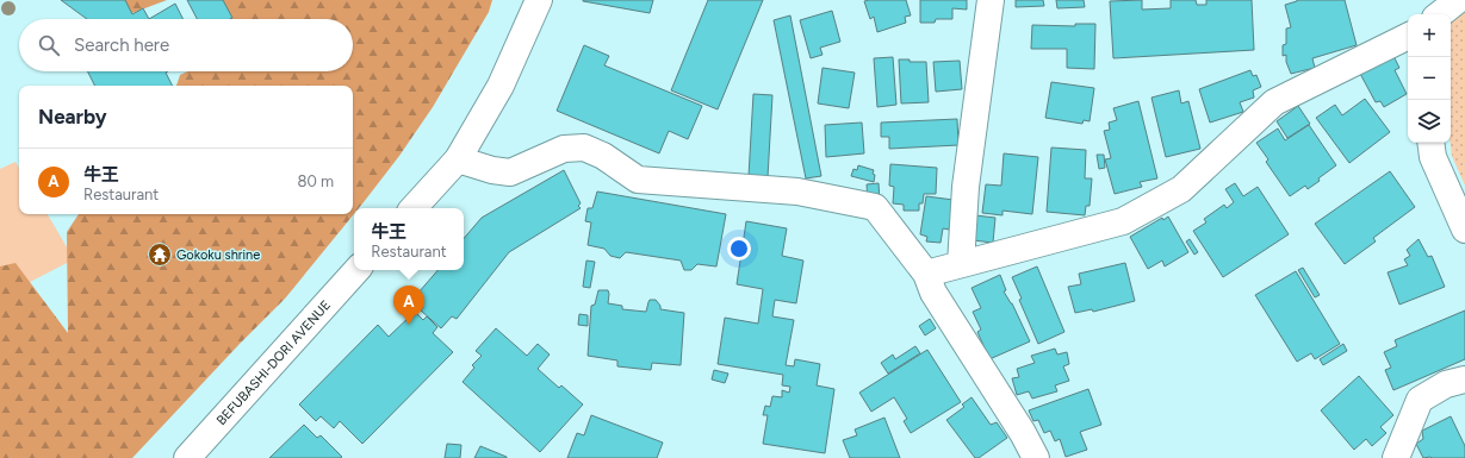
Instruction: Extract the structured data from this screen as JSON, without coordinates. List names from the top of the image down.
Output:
{
  "streets": {
    "main road": ["BEFUBASHI-DORI AVENUE"]
  },
  "places": {
    "temple": ["Gokoku shrine"]
  },
  "page": {
    "map_buttons": ["+", "−"],
    "search": "Search here",
    "heading": "Nearby",
    "list": [
      {
        "mark": "A",
        "name": "牛王",
        "note": "Restaurant",
        "value": "80 m"
      }
    ],
    "popup": ["牛王", "Restaurant"],
    "pins": "A"
  }
}
